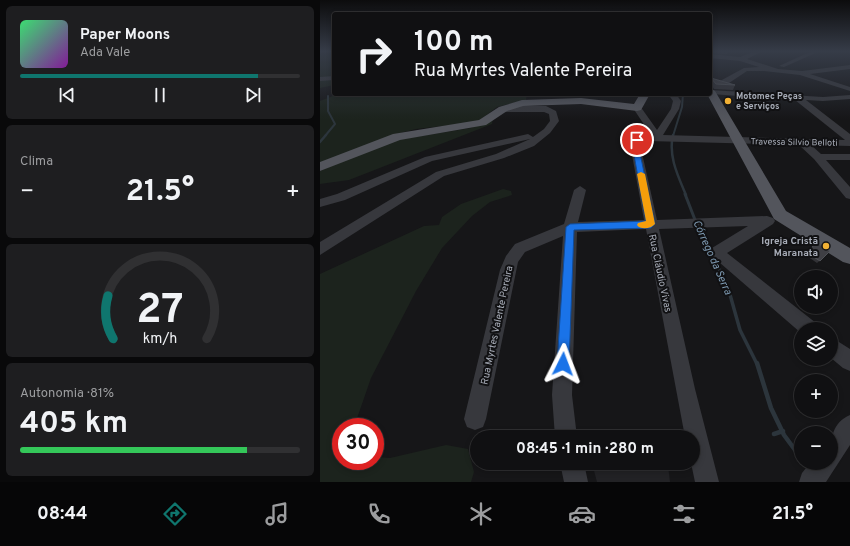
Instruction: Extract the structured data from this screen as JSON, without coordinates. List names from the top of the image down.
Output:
{
  "streets": {
    "street": ["Travessa Silvio Belloti", "Rua Cláudio Vivas", "Rua Myrtes Valente Pereira"]
  },
  "crossings": [
    ["Travessa Silvio Belloti", "Rua Cláudio Vivas"],
    ["Rua Cláudio Vivas", "Rua Myrtes Valente Pereira"]
  ],
  "water": ["Córrego da Serra"],
  "places": ["Motomec Peças e Serviços", "Igreja Cristã Maranata"],
  "page": {
    "turn": ["100 m", "Rua Myrtes Valente Pereira"],
    "song": ["Paper Moons", "Ada Vale"],
    "tile": [
      "Clima",
      ["Autonomia · 81%", "405 km"]
    ],
    "heat": ["−", "21.5°", "+"],
    "map_buttons": ["+", "−"],
    "limit": "30",
    "trip": "08:45 · 1 min · 280 m",
    "tabs": ["08:44", "21.5°"],
    "gauge": ["27", "km/h"]
  }
}
